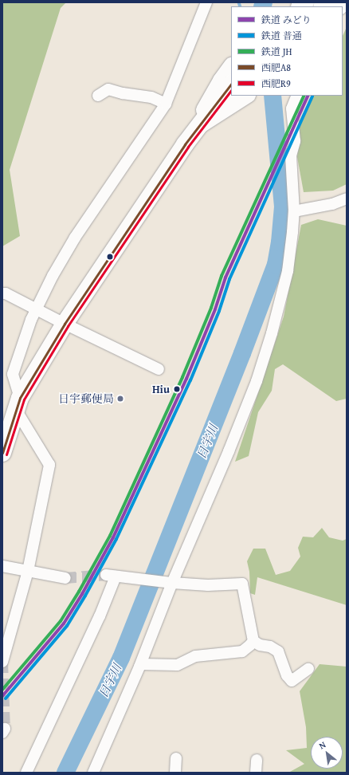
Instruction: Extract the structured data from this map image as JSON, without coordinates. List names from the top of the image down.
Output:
{
  "water": ["日宇川"],
  "places": ["Hiu", "日宇郵便局"],
  "lines": [
    "transit line 西肥A8",
    "transit line 西肥R9",
    "rail line みどり",
    "rail line JH",
    "rail line 普通"
  ],
  "legend": [
    "鉄道 みどり",
    "鉄道 普通",
    "鉄道 JH",
    "西肥A8",
    "西肥R9"
  ],
  "north": "top left"
}
